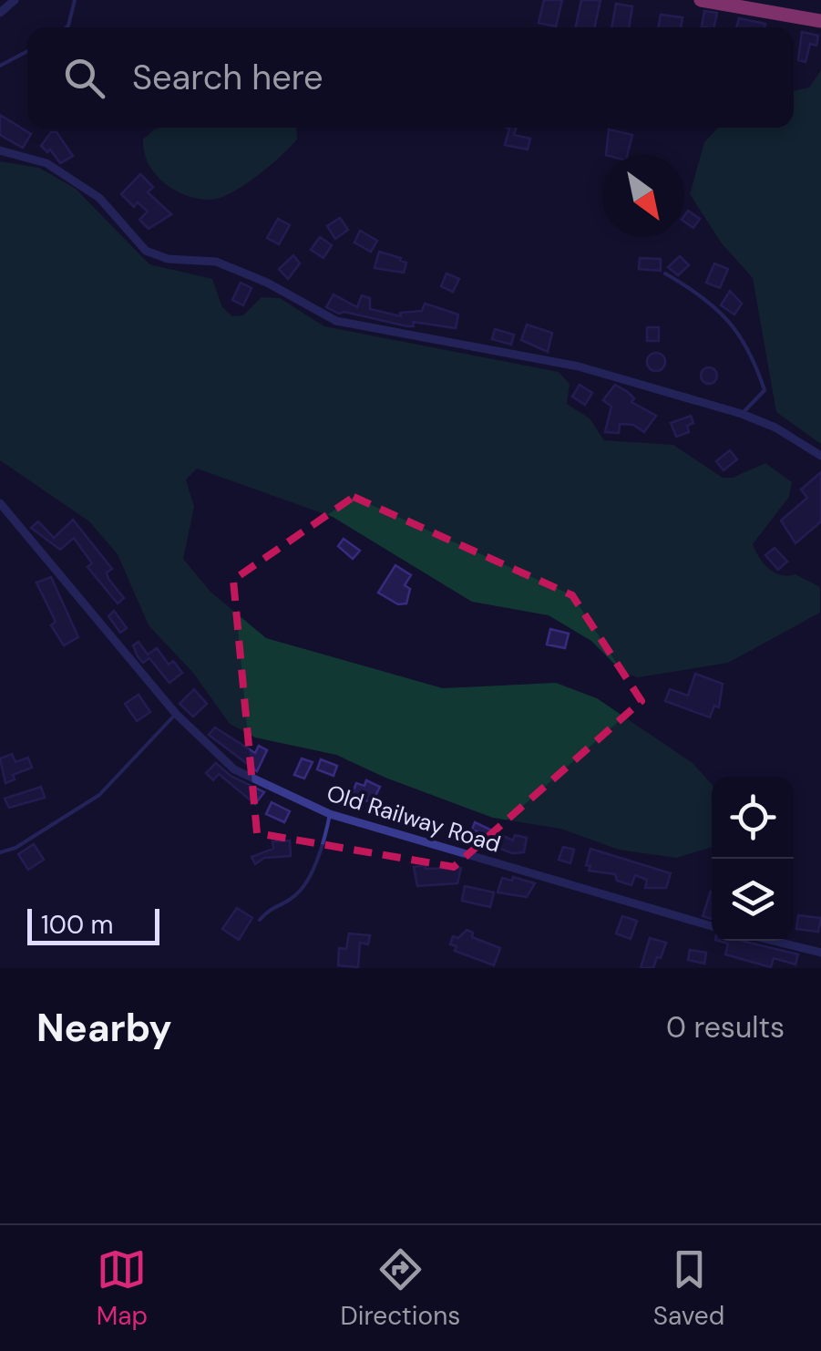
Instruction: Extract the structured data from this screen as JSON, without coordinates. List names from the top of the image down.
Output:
{
  "streets": {
    "street": ["Old Railway Road"]
  },
  "scale_bar": "100 m",
  "north": "bottom right",
  "page": {
    "search": "Search here",
    "scale": "100 m",
    "heading": ["Nearby", "0 results"],
    "nav": ["Map", "Directions", "Saved"]
  }
}
